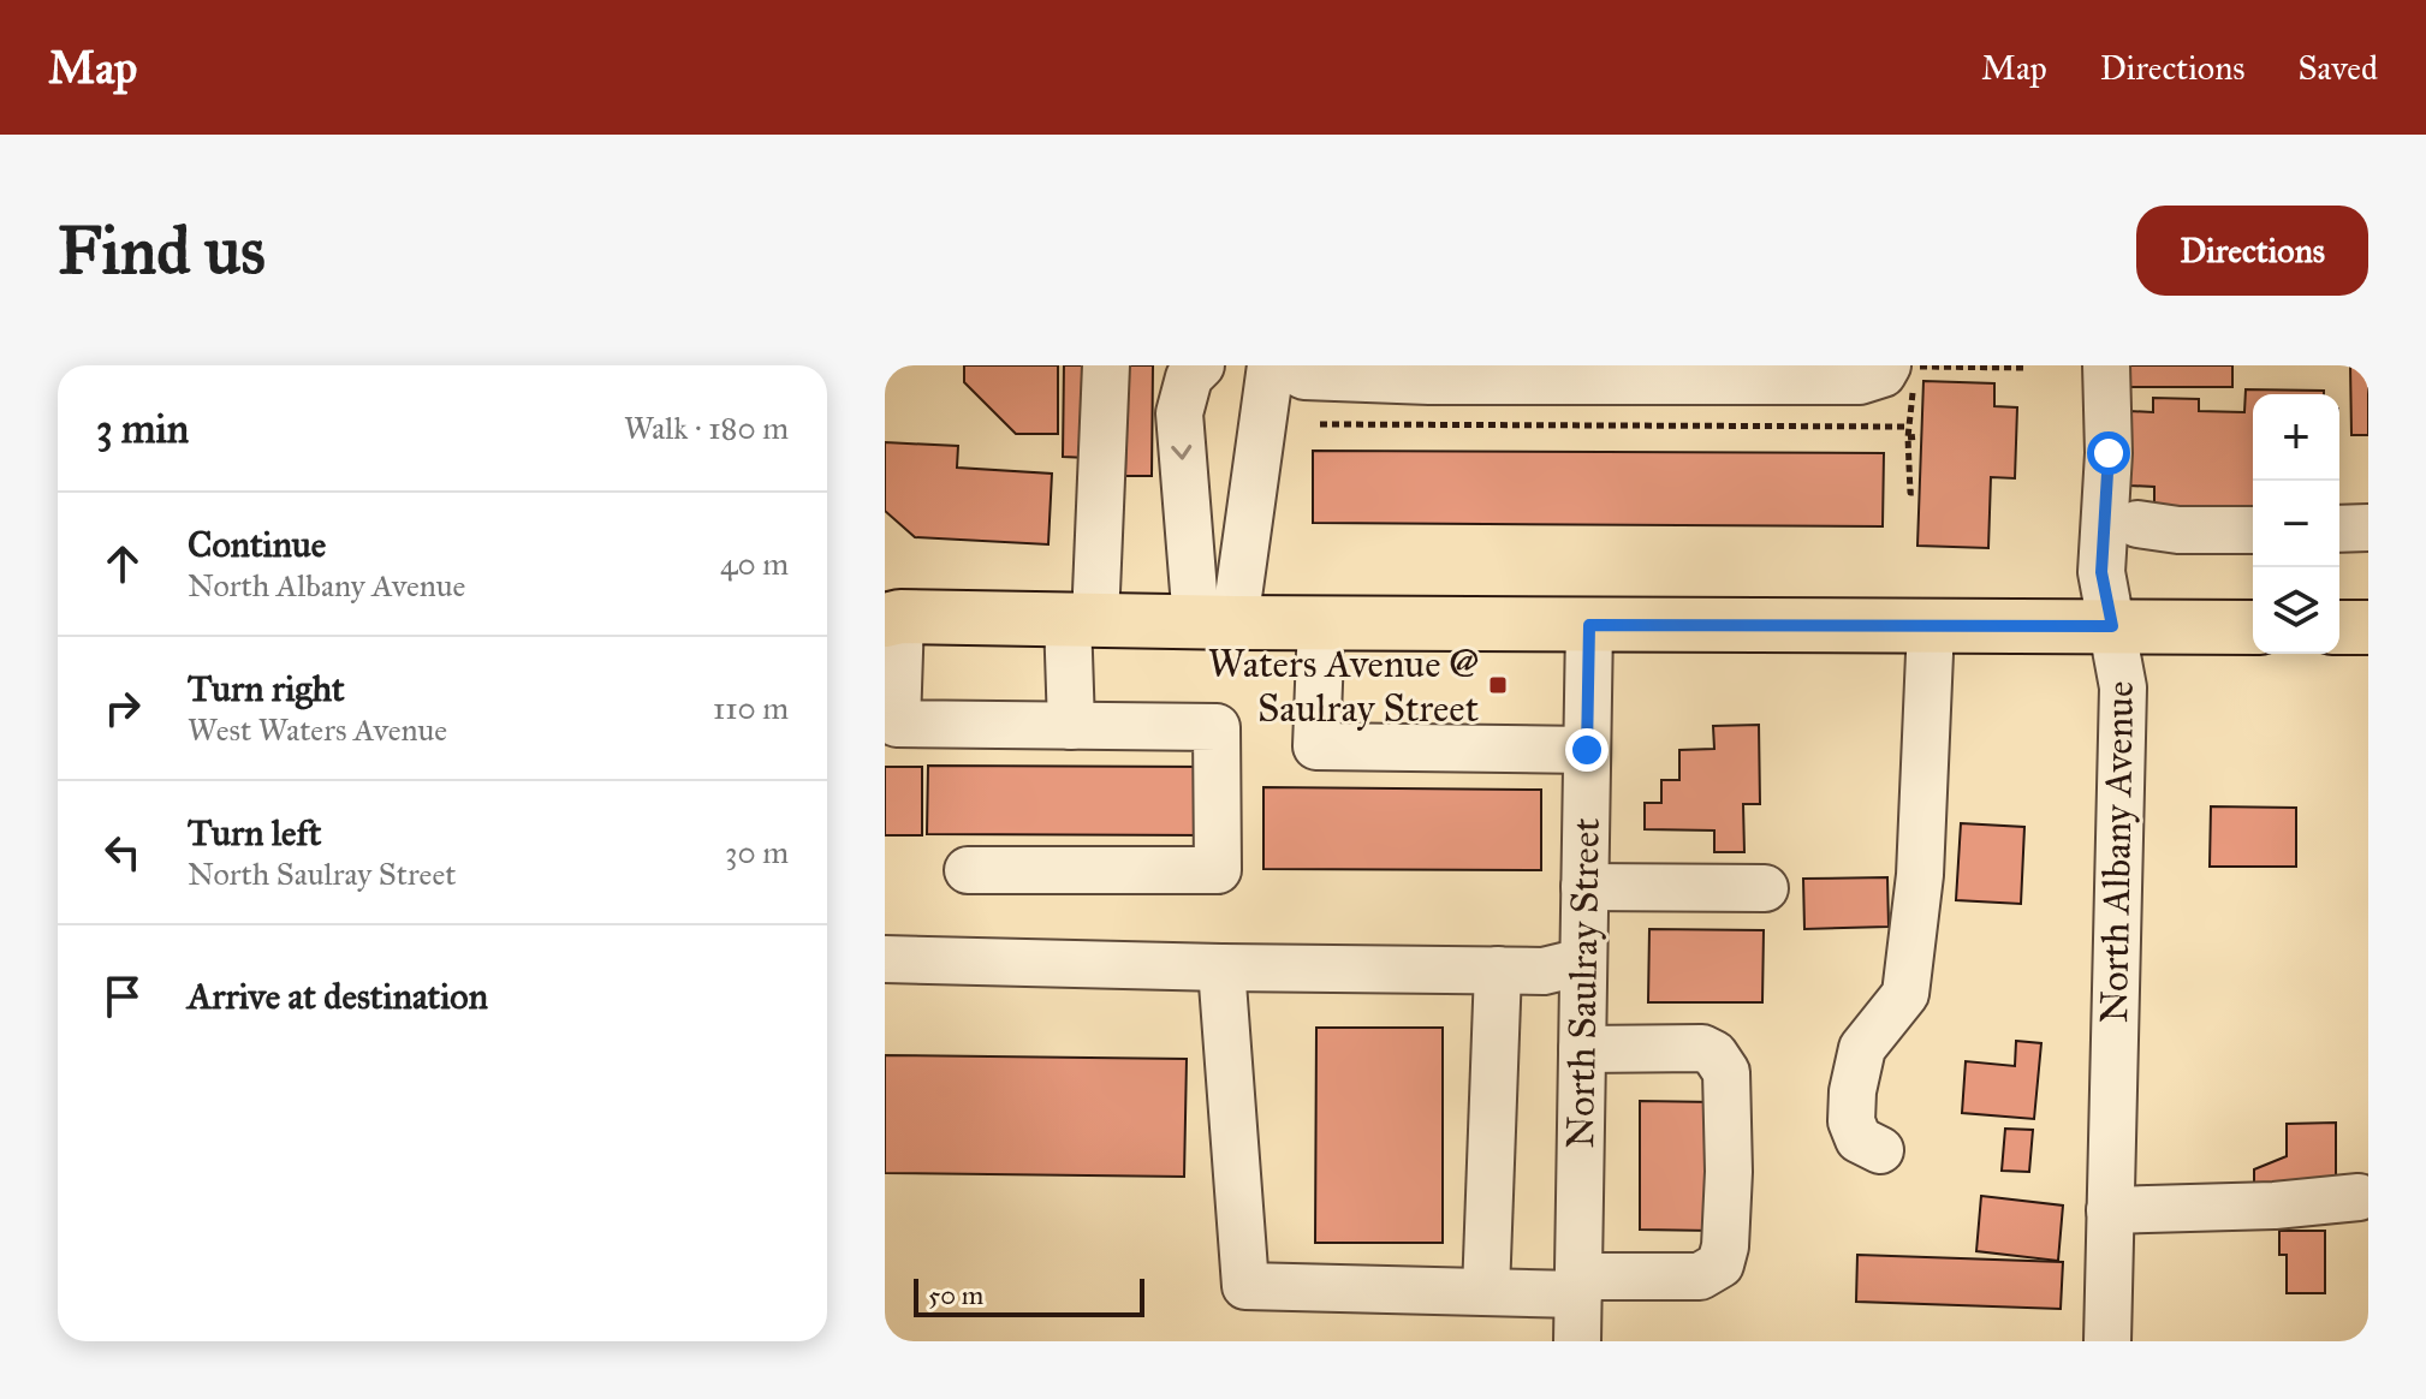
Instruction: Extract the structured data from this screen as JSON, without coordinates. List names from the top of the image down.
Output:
{
  "streets": {
    "street": ["North Albany Avenue", "North Saulray Street"]
  },
  "places": {
    "transit": ["Waters Avenue @ Saulray Street"]
  },
  "scale_bar": "50 m",
  "page": {
    "header": "Map",
    "nav": ["Map", "Directions", "Saved"],
    "buttons": "Directions",
    "title": "Find us",
    "heading": ["3 min", "Walk · 180 m"],
    "map_buttons": ["+", "−"],
    "list": [
      ["Continue", "North Albany Avenue", "40 m"],
      ["Turn right", "West Waters Avenue", "110 m"],
      ["Turn left", "North Saulray Street", "30 m"],
      "Arrive at destination"
    ],
    "scale": "50 m"
  }
}
